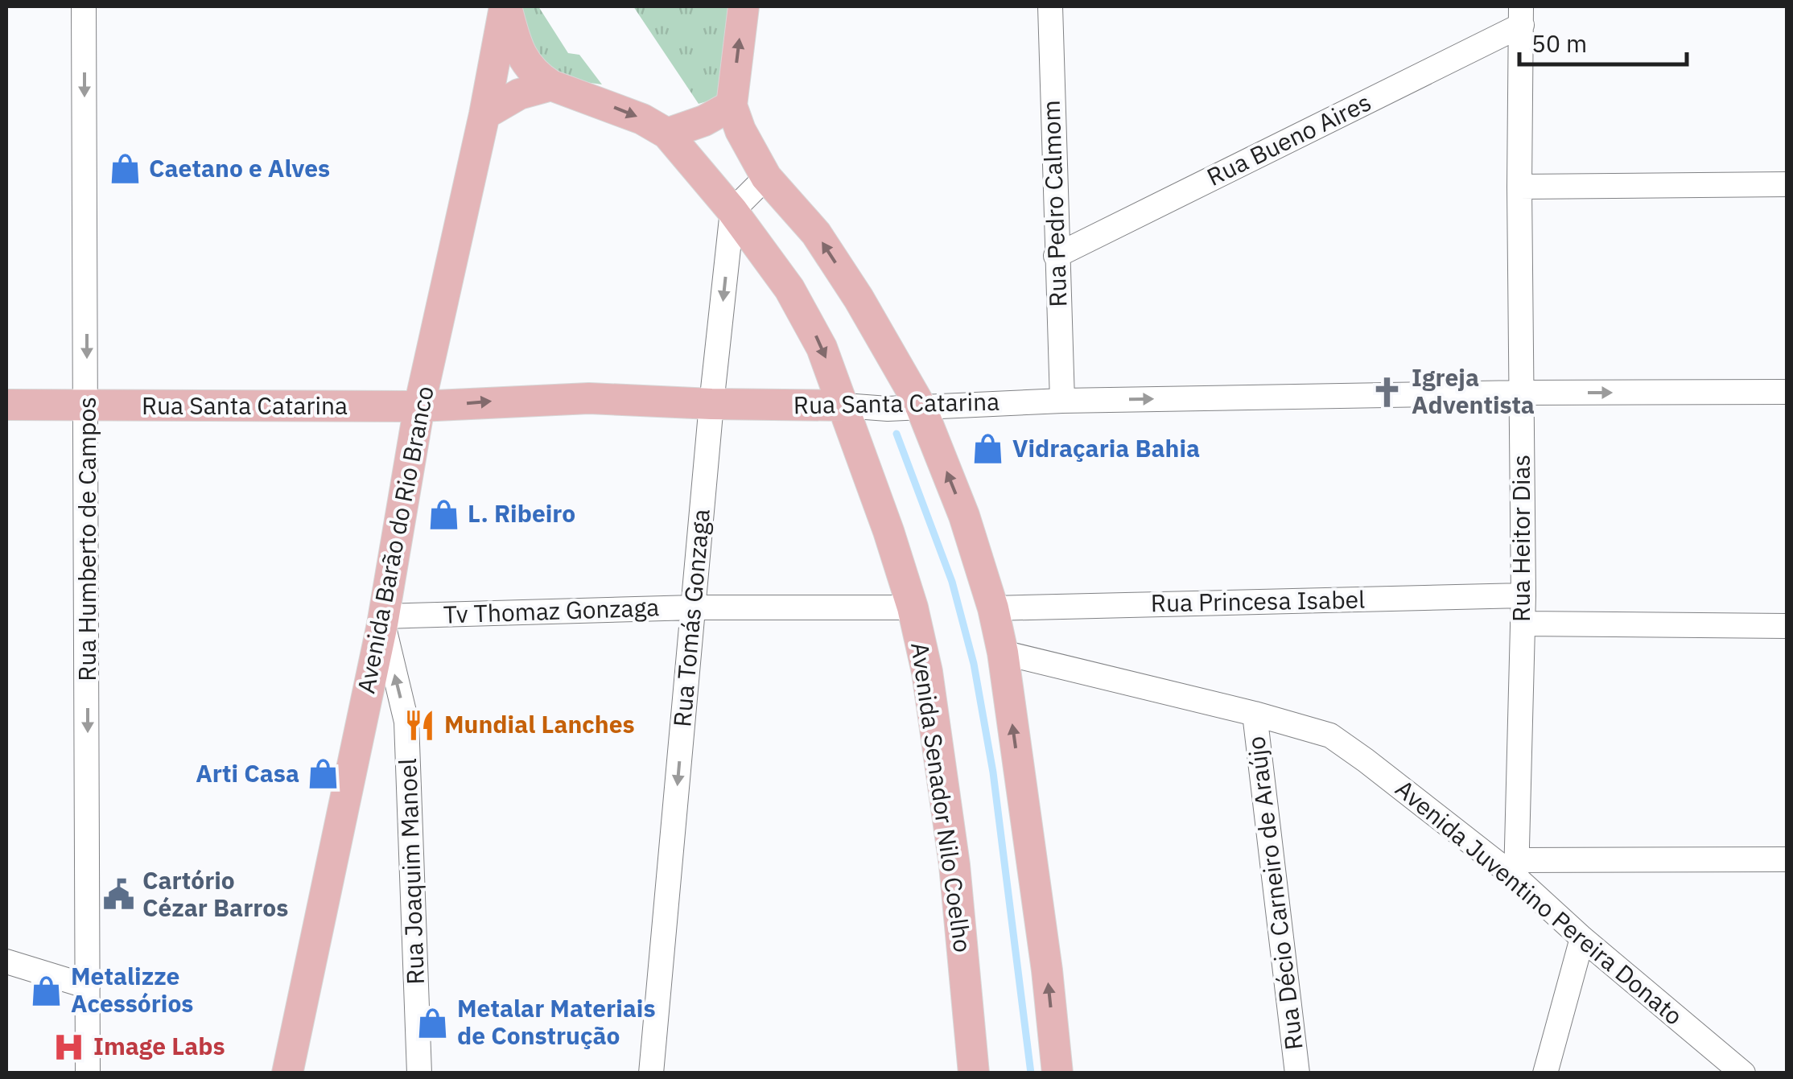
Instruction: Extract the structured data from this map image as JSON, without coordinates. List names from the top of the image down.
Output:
{
  "streets": {
    "main road": ["Rua Santa Catarina", "Avenida Barão do Rio Branco", "Avenida Senador Nilo Coelho"],
    "street": [
      "Rua Bueno Aires",
      "Rua Pedro Calmom",
      "Rua Heitor Dias",
      "Rua Humberto de Campos",
      "Rua Princesa Isabel",
      "Tv Thomaz Gonzaga",
      "Rua Tomás Gonzaga",
      "Rua Joaquim Manoel",
      "Rua Décio Carneiro de Araújo",
      "Avenida Juventino Pereira Donato"
    ]
  },
  "crossings": [
    ["Rua Bueno Aires", "Rua Pedro Calmom"],
    ["Rua Bueno Aires", "Rua Heitor Dias"],
    ["Rua Pedro Calmom", "Rua Santa Catarina"],
    ["Rua Santa Catarina", "Rua Heitor Dias"],
    ["Rua Santa Catarina", "Rua Humberto de Campos"],
    ["Rua Santa Catarina", "Avenida Barão do Rio Branco"],
    ["Rua Santa Catarina", "Rua Tomás Gonzaga"],
    ["Rua Santa Catarina", "Avenida Senador Nilo Coelho"],
    ["Rua Heitor Dias", "Rua Princesa Isabel"],
    ["Rua Heitor Dias", "Avenida Juventino Pereira Donato"],
    ["Avenida Barão do Rio Branco", "Tv Thomaz Gonzaga"],
    ["Avenida Barão do Rio Branco", "Avenida Senador Nilo Coelho"],
    ["Avenida Barão do Rio Branco", "Rua Joaquim Manoel"],
    ["Tv Thomaz Gonzaga", "Rua Tomás Gonzaga"],
    ["Tv Thomaz Gonzaga", "Avenida Senador Nilo Coelho"],
    ["Tv Thomaz Gonzaga", "Rua Joaquim Manoel"],
    ["Rua Tomás Gonzaga", "Avenida Senador Nilo Coelho"],
    ["Rua Décio Carneiro de Araújo", "Avenida Juventino Pereira Donato"]
  ],
  "one_way": [
    "Rua Santa Catarina",
    "Rua Humberto de Campos",
    "Rua Tomás Gonzaga",
    "Rua Joaquim Manoel"
  ],
  "places": {
    "shop": [
      "Caetano e Alves",
      "Vidraçaria Bahia",
      "L. Ribeiro",
      "Arti Casa",
      "Metalizze Acessórios",
      "Metalar Materiais de Construção"
    ],
    "church": ["Igreja Adventista"],
    "restaurant": ["Mundial Lanches"],
    "public building": ["Cartório Cézar Barros"],
    "hospital": ["Image Labs"]
  },
  "scale_bar": "50 m"
}
